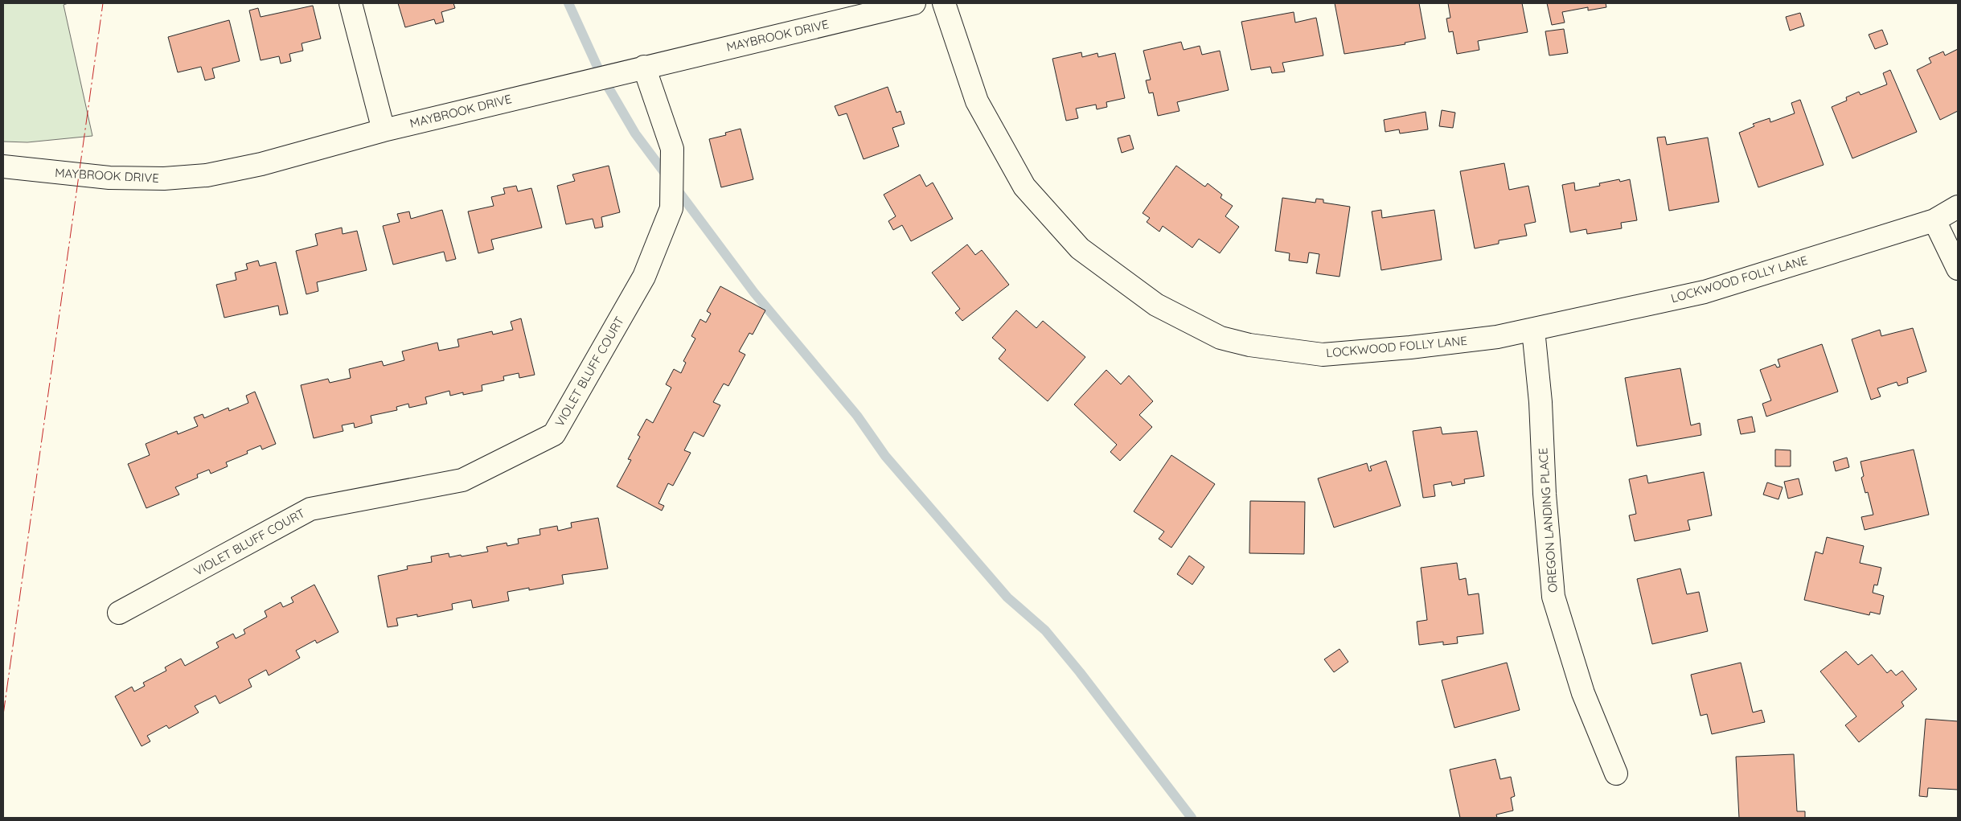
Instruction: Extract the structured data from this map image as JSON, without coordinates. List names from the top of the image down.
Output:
{
  "streets": {
    "street": [
      "MAYBROOK DRIVE",
      "LOCKWOOD FOLLY LANE",
      "VIOLET BLUFF COURT",
      "OREGON LANDING PLACE"
    ]
  },
  "crossings": [
    ["MAYBROOK DRIVE", "VIOLET BLUFF COURT"],
    ["LOCKWOOD FOLLY LANE", "OREGON LANDING PLACE"]
  ]
}
